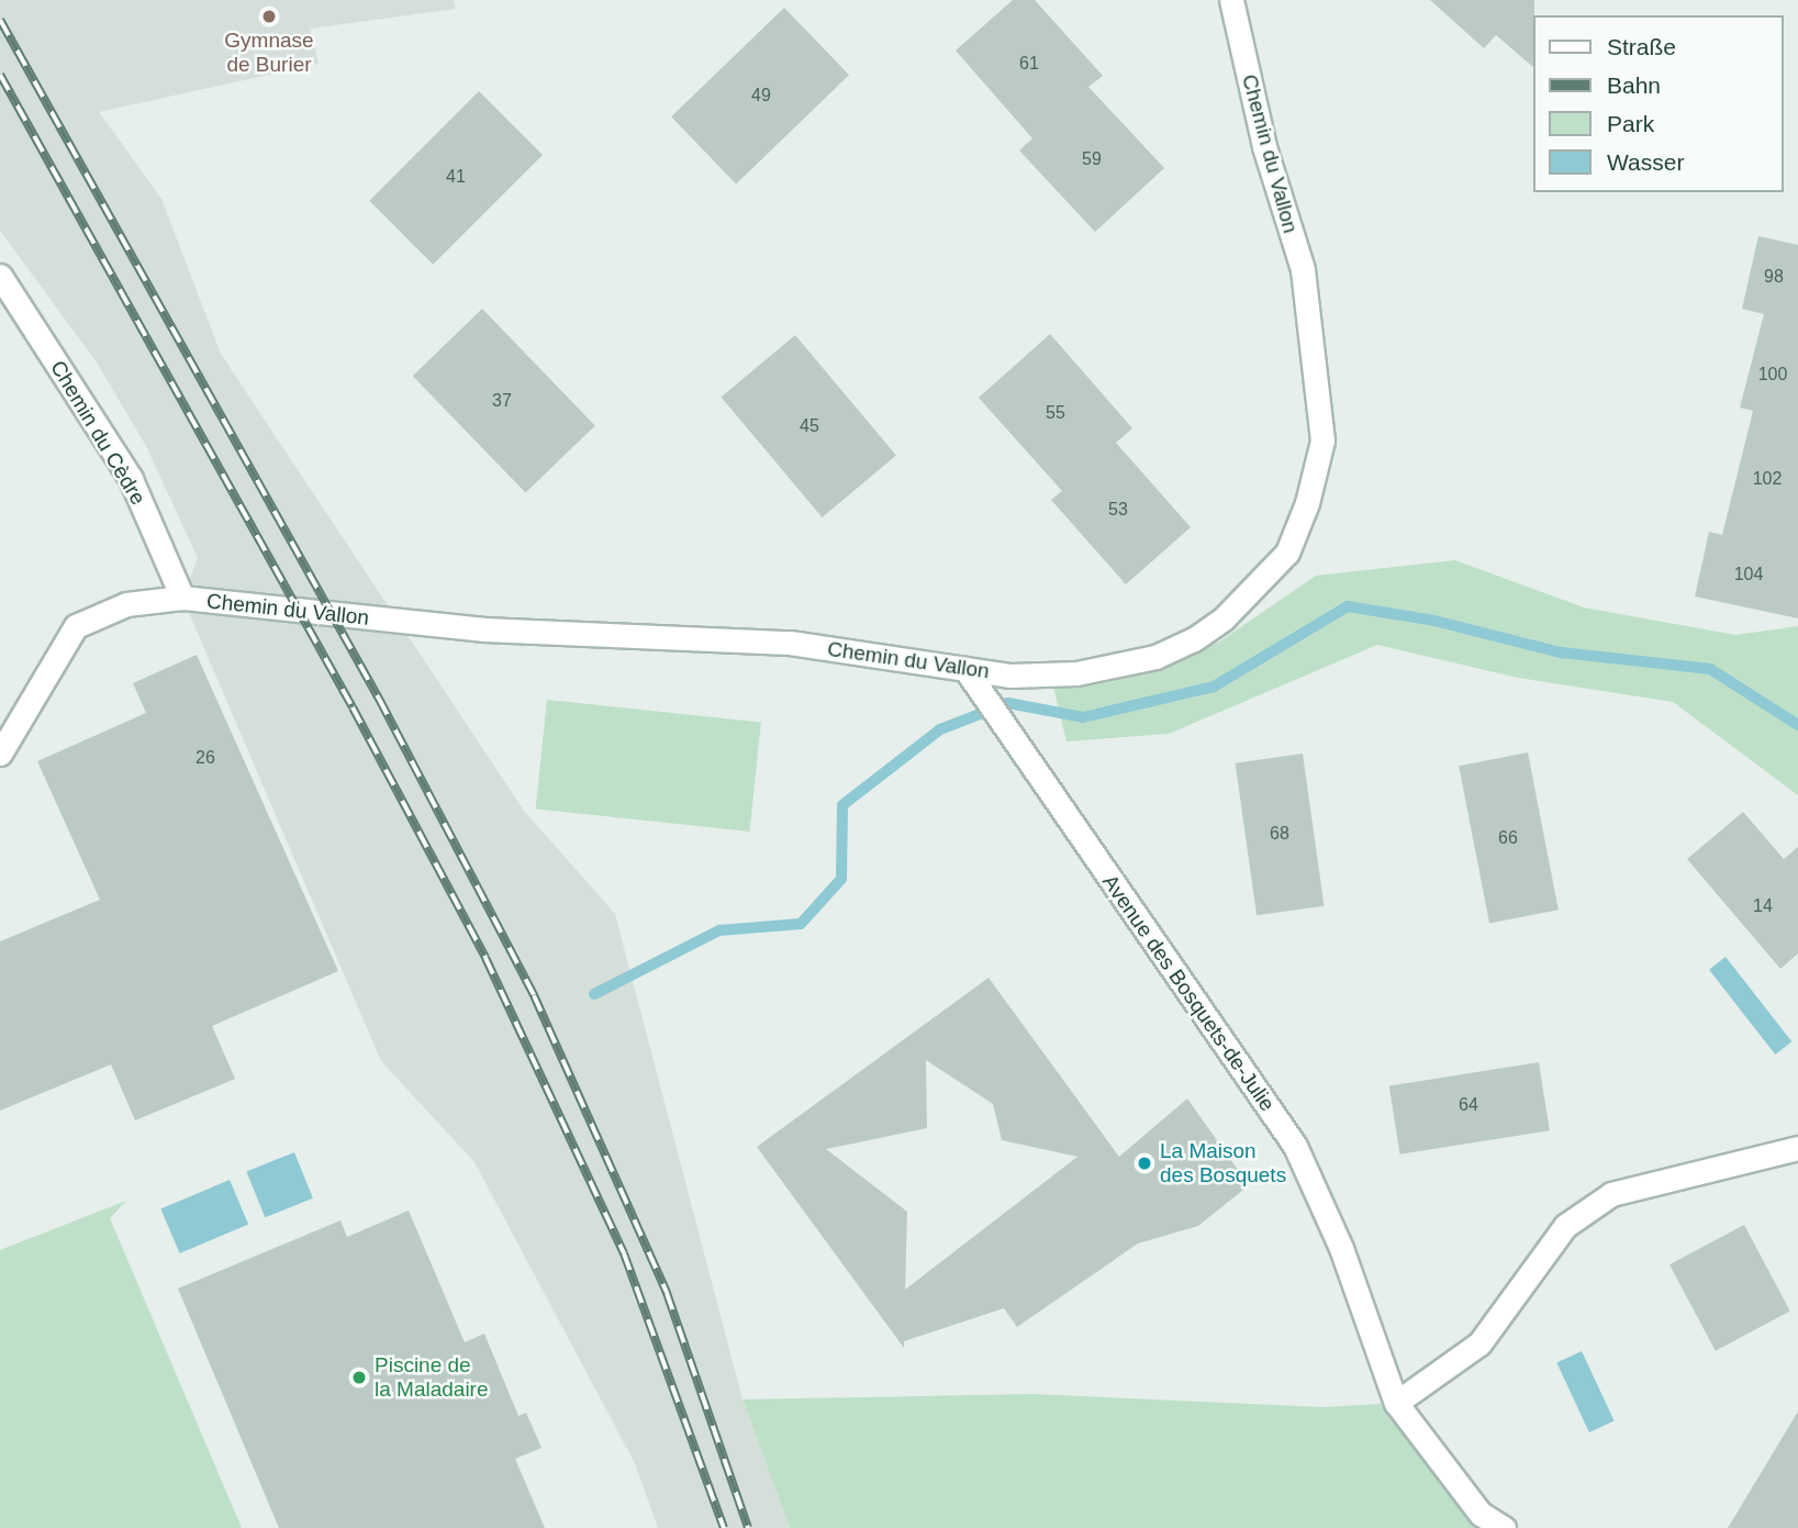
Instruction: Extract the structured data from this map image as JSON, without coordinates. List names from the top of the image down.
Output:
{
  "streets": {
    "street": ["Chemin du Vallon", "Chemin du Cèdre", "Avenue des Bosquets-de-Julie"]
  },
  "crossings": [
    ["Chemin du Vallon", "Chemin du Cèdre"],
    ["Chemin du Vallon", "Avenue des Bosquets-de-Julie"]
  ],
  "places": ["Gymnase de Burier", "La Maison des Bosquets", "Piscine de la Maladaire"],
  "house_numbers": [
    "61",
    "49",
    "59",
    "41",
    "98",
    "100",
    "37",
    "55",
    "45",
    "102",
    "53",
    "104",
    "26",
    "68",
    "66",
    "14",
    "64"
  ],
  "legend": [
    "Straße",
    "Bahn",
    "Park",
    "Wasser"
  ]
}
